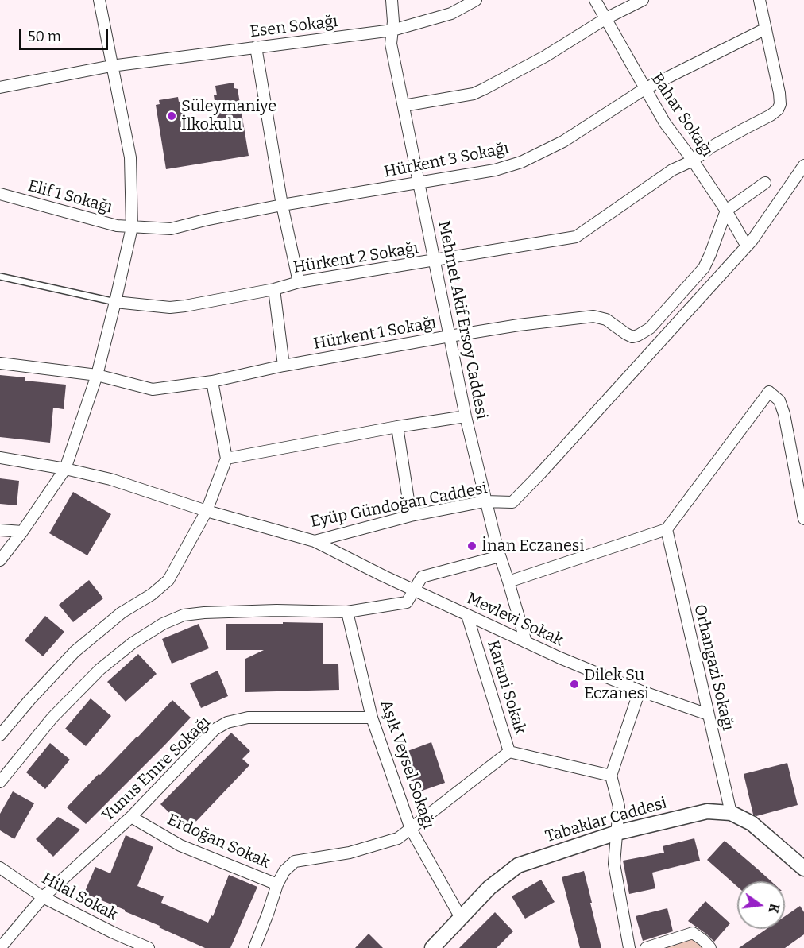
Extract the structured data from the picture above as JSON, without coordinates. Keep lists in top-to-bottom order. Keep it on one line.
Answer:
{"streets":{"street":["Esen Sokağı","Bahar Sokağı","Hürkent 3 Sokağı","Elif 1 Sokağı","Hürkent 2 Sokağı","Mehmet Akif Ersoy Caddesi","Hürkent 1 Sokağı","Eyüp Gündoğan Caddesi","Mevlevi Sokak","Orhangazi Sokağı","Karani Sokak","Aşık Veysel Sokağı","Yunus Emre Sokağı","Tabaklar Caddesi","Erdoğan Sokak","Hilal Sokak"]},"crossings":[["Esen Sokağı","Mehmet Akif Ersoy Caddesi"],["Bahar Sokağı","Hürkent 3 Sokağı"],["Bahar Sokağı","Hürkent 2 Sokağı"],["Bahar Sokağı","Hürkent 1 Sokağı"],["Bahar Sokağı","Eyüp Gündoğan Caddesi"],["Hürkent 3 Sokağı","Elif 1 Sokağı"],["Hürkent 3 Sokağı","Mehmet Akif Ersoy Caddesi"],["Hürkent 2 Sokağı","Mehmet Akif Ersoy Caddesi"],["Mehmet Akif Ersoy Caddesi","Hürkent 1 Sokağı"],["Mehmet Akif Ersoy Caddesi","Eyüp Gündoğan Caddesi"],["Mehmet Akif Ersoy Caddesi","Mevlevi Sokak"],["Eyüp Gündoğan Caddesi","Mevlevi Sokak"],["Mevlevi Sokak","Orhangazi Sokağı"],["Mevlevi Sokak","Karani Sokak"],["Orhangazi Sokağı","Tabaklar Caddesi"],["Karani Sokak","Erdoğan Sokak"],["Aşık Veysel Sokağı","Yunus Emre Sokağı"],["Aşık Veysel Sokağı","Tabaklar Caddesi"],["Aşık Veysel Sokağı","Erdoğan Sokak"],["Yunus Emre Sokağı","Erdoğan Sokak"],["Yunus Emre Sokağı","Hilal Sokak"]],"places":["Süleymaniye İlkokulu","İnan Eczanesi","Dilek Su Eczanesi"],"scale_bar":"50 m","north":"right"}
